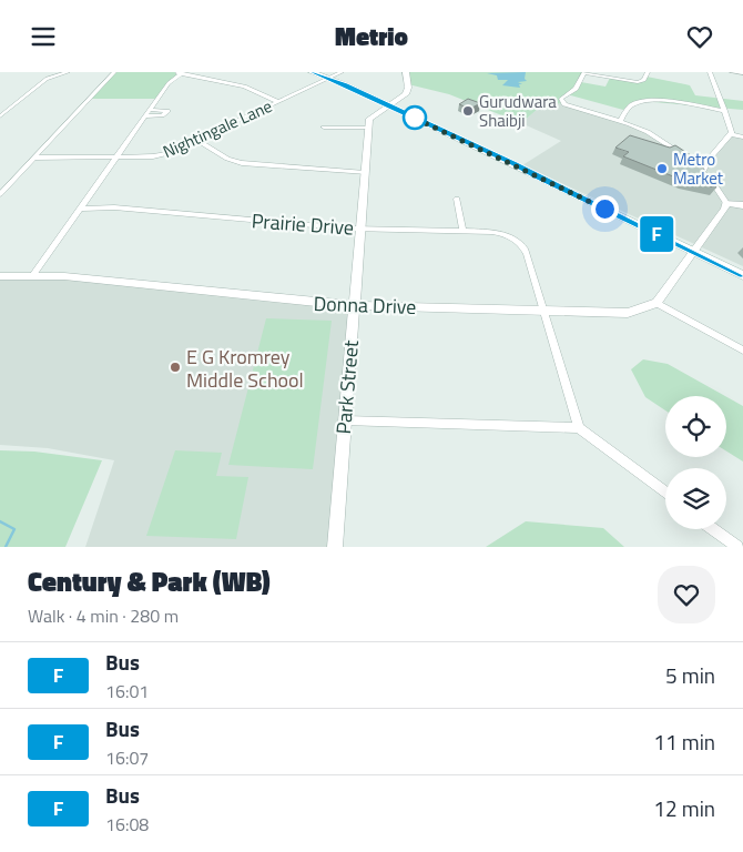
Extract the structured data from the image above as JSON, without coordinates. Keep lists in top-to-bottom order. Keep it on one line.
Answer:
{"streets":{"street":["Nightingale Lane","Prairie Drive","Donna Drive","Park Street"]},"crossings":[["Prairie Drive","Donna Drive"],["Prairie Drive","Park Street"],["Donna Drive","Park Street"]],"places":["Gurudwara Shaibji","Metro Market","E G Kromrey Middle School"],"lines":["bus line F"],"page":{"header":"Metrio","on_map":"F","heading":["Century & Park (WB)","Walk · 4 min · 280 m"],"list":[{"mark":"F","name":"Bus","note":"16:01","value":"5 min"},{"mark":"F","name":"Bus","note":"16:07","value":"11 min"},{"mark":"F","name":"Bus","note":"16:08","value":"12 min"}]}}
